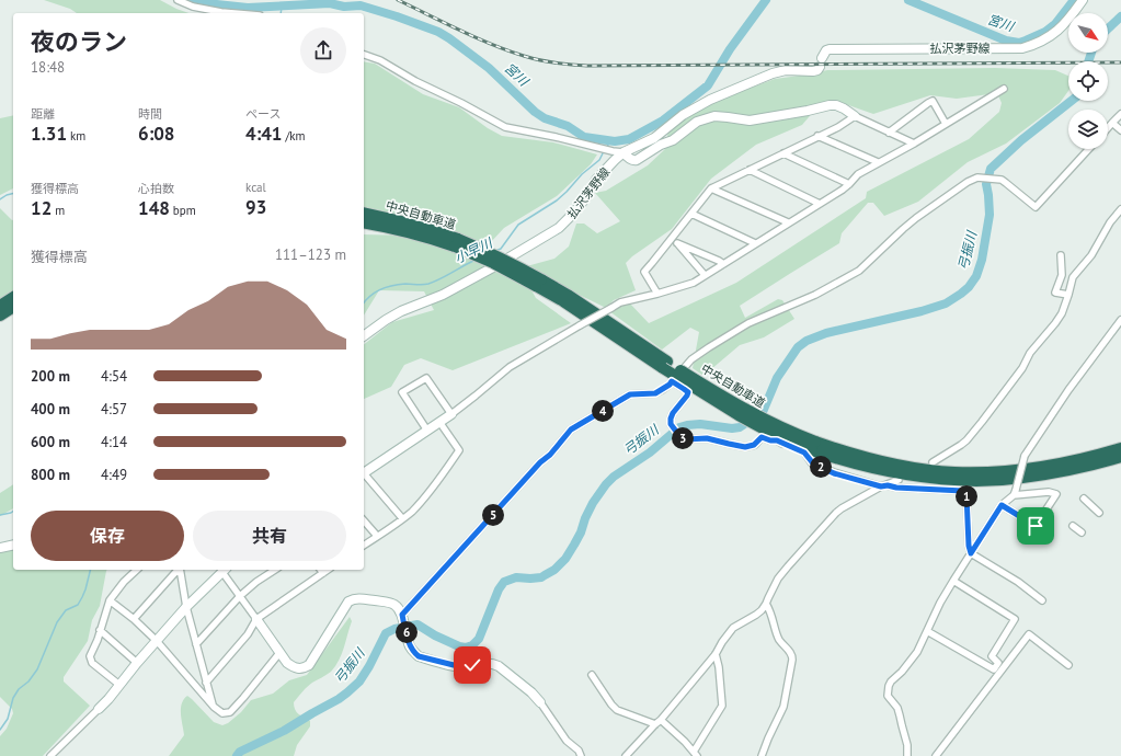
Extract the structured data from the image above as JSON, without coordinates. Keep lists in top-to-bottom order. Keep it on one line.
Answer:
{"streets":{"highway":["中央自動車道"],"street":["払沢茅野線"]},"water":["宮川","小早川","弓振川"],"north":"bottom right","page":{"heading":["夜のラン","18:48"],"stats":[["距離","1.31 km"],["時間","6:08"],["ペース","4:41 /km"],["獲得標高","12 m"],["心拍数","148 bpm"],["kcal","93"]],"chart":["獲得標高","111–123 m"],"list":[{"name":"200 m","note":"4:54"},{"name":"400 m","note":"4:57"},{"name":"600 m","note":"4:14"},{"name":"800 m","note":"4:49"}],"pins":["4","3","2","1","5","6"],"buttons":["保存","共有"]}}
